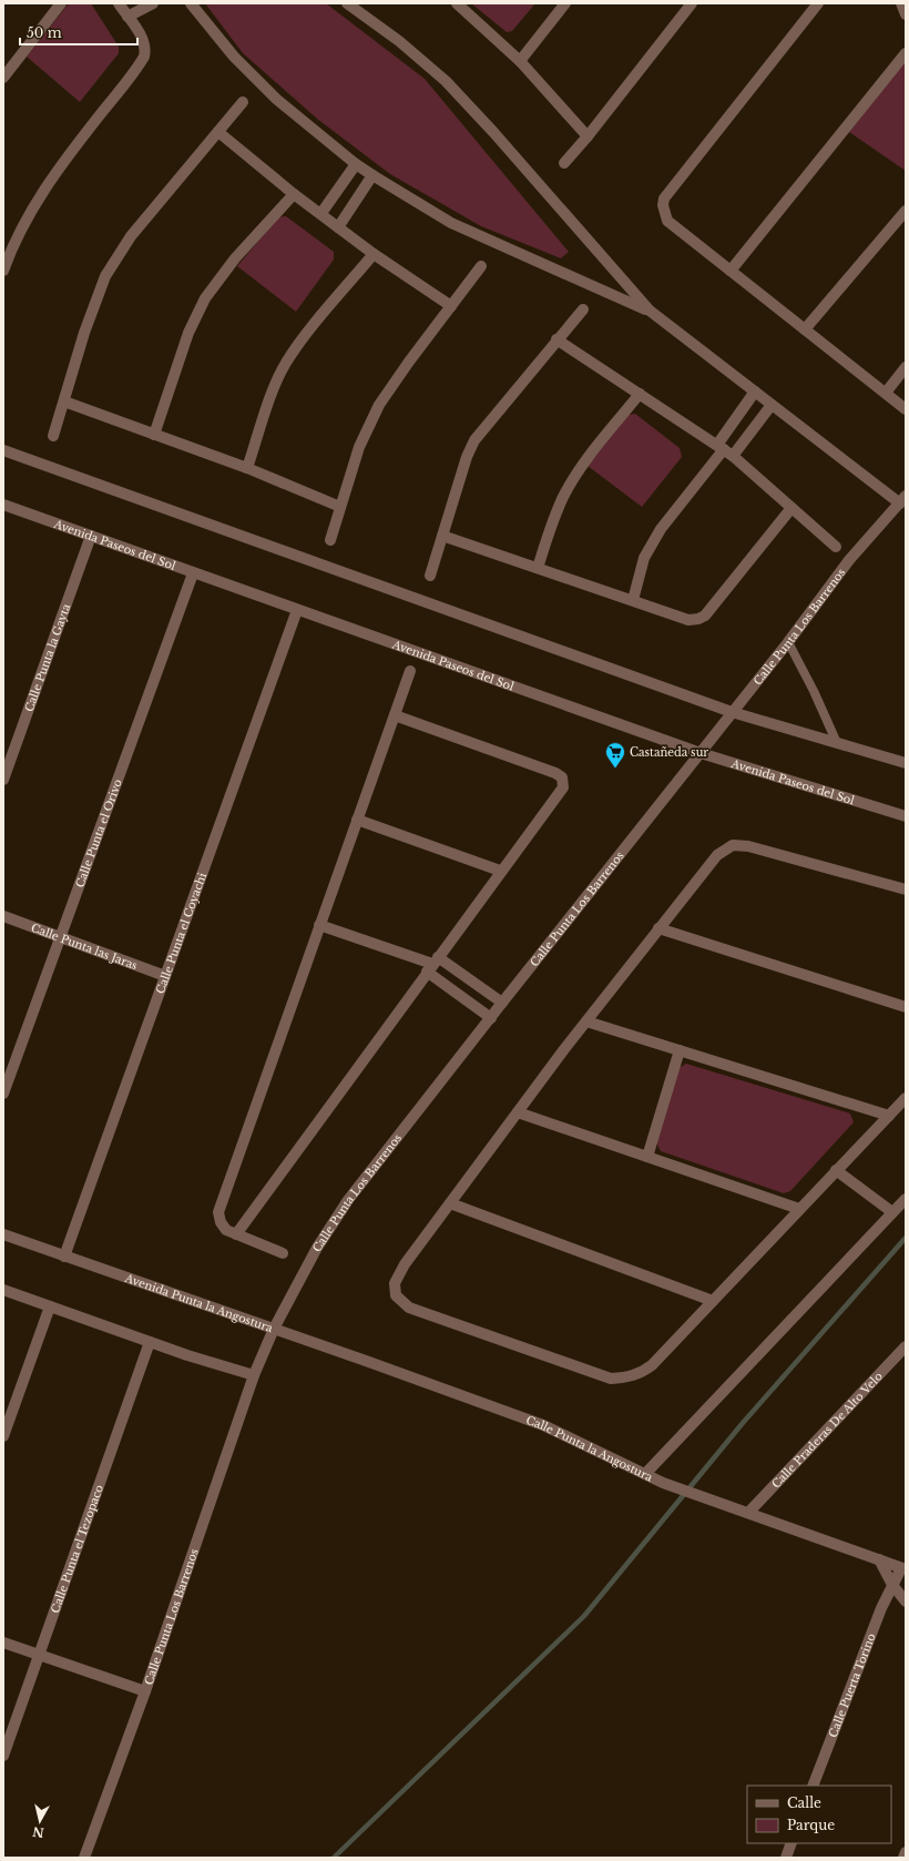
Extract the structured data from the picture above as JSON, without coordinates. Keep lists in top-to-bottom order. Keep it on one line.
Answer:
{"streets":{"street":["Avenida Paseos del Sol","Calle Punta Los Barrenos","Calle Punta la Gayta","Calle Punta el Orivo","Calle Punta el Coyachi","Calle Punta las Jaras","Avenida Punta la Angostura","Calle Praderas De Alto Velo","Calle Punta la Angostura","Calle Punta el Tezopaco","Calle Puerta Torino"]},"crossings":[["Avenida Paseos del Sol","Calle Punta Los Barrenos"],["Avenida Paseos del Sol","Calle Punta la Gayta"],["Avenida Paseos del Sol","Calle Punta el Orivo"],["Avenida Paseos del Sol","Calle Punta el Coyachi"],["Calle Punta Los Barrenos","Avenida Punta la Angostura"],["Calle Punta Los Barrenos","Calle Punta la Angostura"],["Calle Punta el Orivo","Calle Punta las Jaras"],["Calle Punta el Coyachi","Calle Punta las Jaras"],["Calle Punta el Coyachi","Avenida Punta la Angostura"],["Avenida Punta la Angostura","Calle Punta la Angostura"],["Calle Praderas De Alto Velo","Calle Punta la Angostura"],["Calle Punta la Angostura","Calle Puerta Torino"]],"places":{"supermarket":["Castañeda sur"]},"legend":["Calle","Parque"],"scale_bar":"50 m","north":"bottom"}
